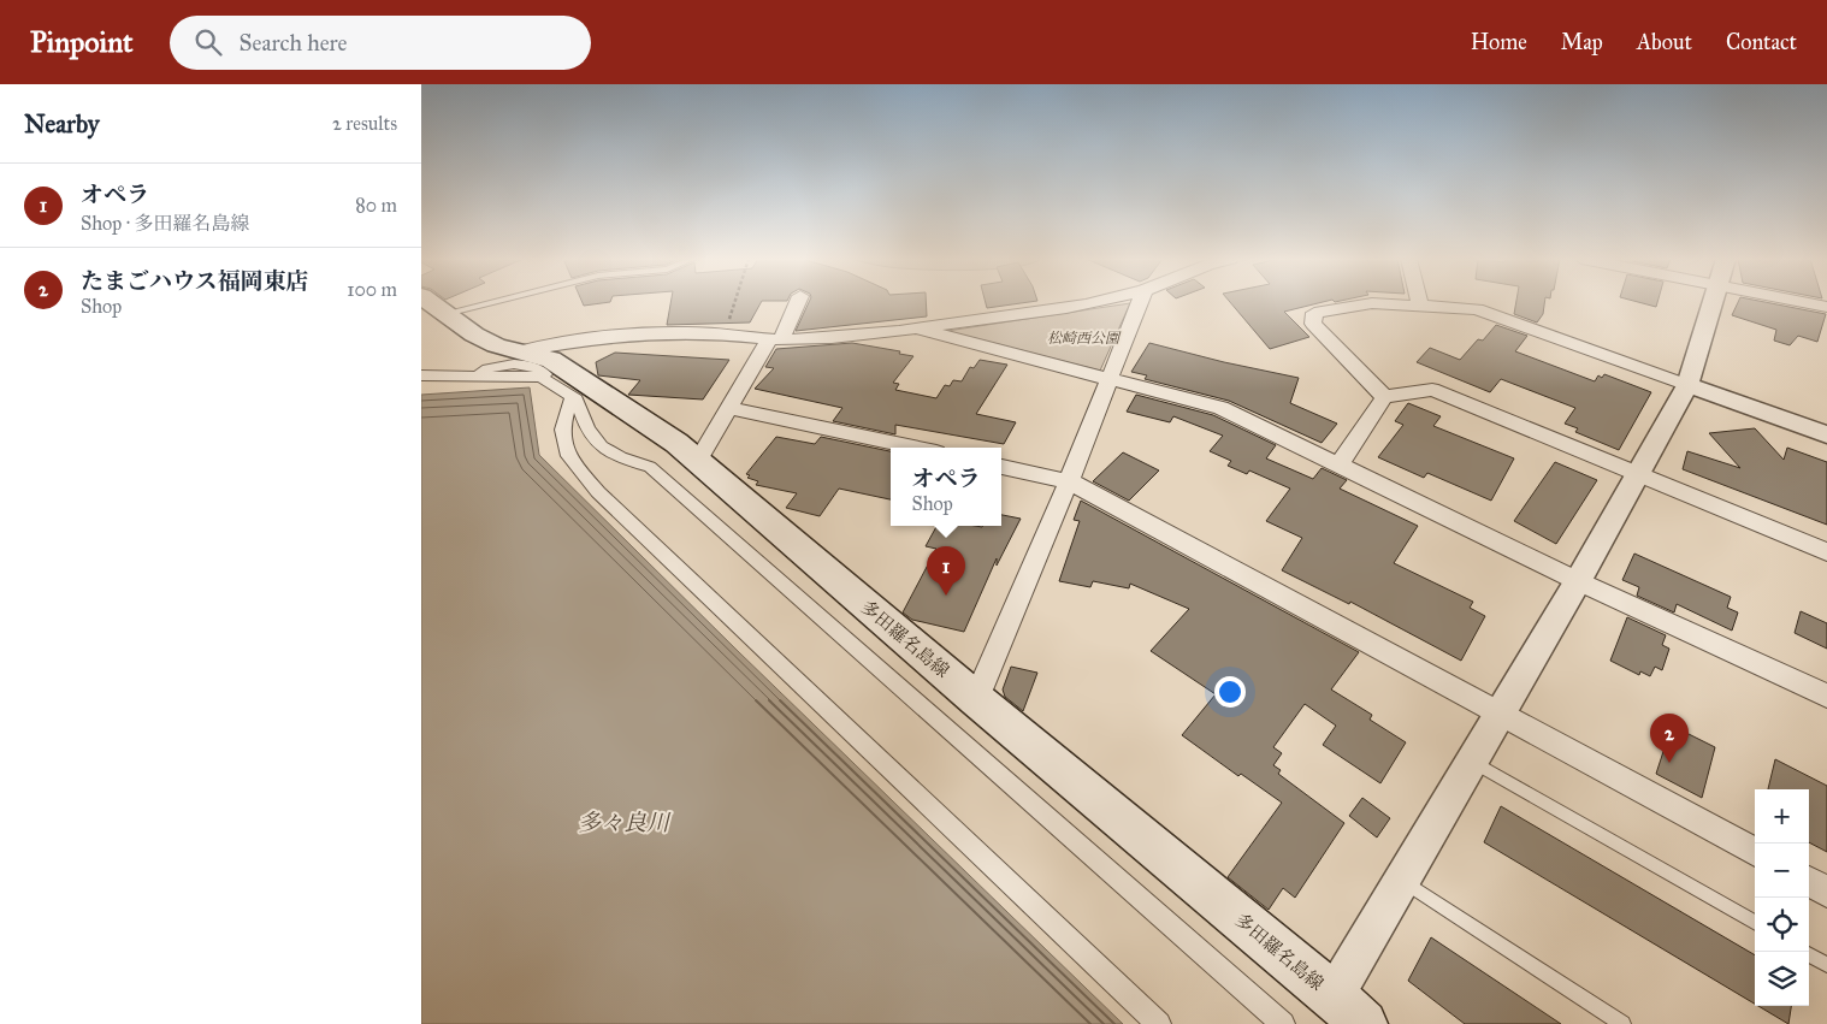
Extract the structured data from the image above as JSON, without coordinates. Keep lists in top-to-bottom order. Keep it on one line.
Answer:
{"streets":{"main road":["多田羅名島線"]},"water":["多々良川"],"parks":["松崎西公園"],"page":{"header":"Pinpoint","search":"Search here","nav":["Home","Map","About","Contact"],"heading":["Nearby","2 results"],"list":[{"mark":"1","name":"オペラ","note":"Shop · 多田羅名島線","value":"80 m"},{"mark":"2","name":"たまごハウス福岡東店","note":"Shop","value":"100 m"}],"popup":["オペラ","Shop"],"pins":["1","2"],"map_buttons":["+","−"]}}
